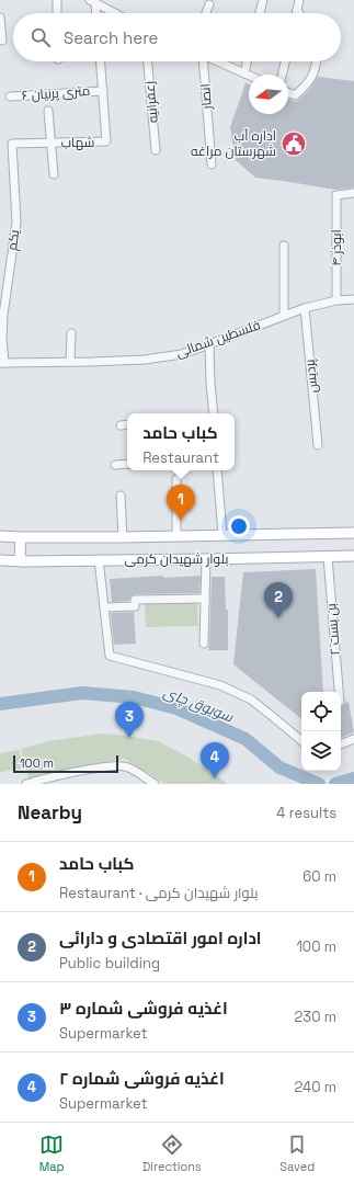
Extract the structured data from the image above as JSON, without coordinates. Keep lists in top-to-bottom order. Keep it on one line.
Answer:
{"streets":{"main road":["بلوار شهیدان کرمی"],"street":["۶ متری پرنیان","انصار","زعفرانیه","شهاب","یکم","ابوذر ۴","فلسطین شمالی","پردیس","بن بست ۲"]},"crossings":[["۶ متری پرنیان","شهاب"],["شهاب","یکم"],["یکم","فلسطین شمالی"],["ابوذر ۴","فلسطین شمالی"],["فلسطین شمالی","پردیس"],["بلوار شهیدان کرمی","بن بست ۲"]],"water":["سویوق چای"],"places":{"public building":["اداره آب شهرستان مراغه"]},"scale_bar":"100 m","north":"left","page":{"search":"Search here","popup":["کباب حامد","Restaurant"],"pins":["1","2","3","4"],"scale":"100 m","heading":["Nearby","4 results"],"list":[{"mark":"1","name":"کباب حامد","note":"Restaurant · بلوار شهیدان کرمی","value":"60 m"},{"mark":"2","name":"اداره امور اقتصادی و دارائی","note":"Public building","value":"100 m"},{"mark":"3","name":"اغذیه فروشی شماره ۳","note":"Supermarket","value":"230 m"},{"mark":"4","name":"اغذیه فروشی شماره ۲","note":"Supermarket","value":"240 m"}],"nav":["Map","Directions","Saved"]}}
